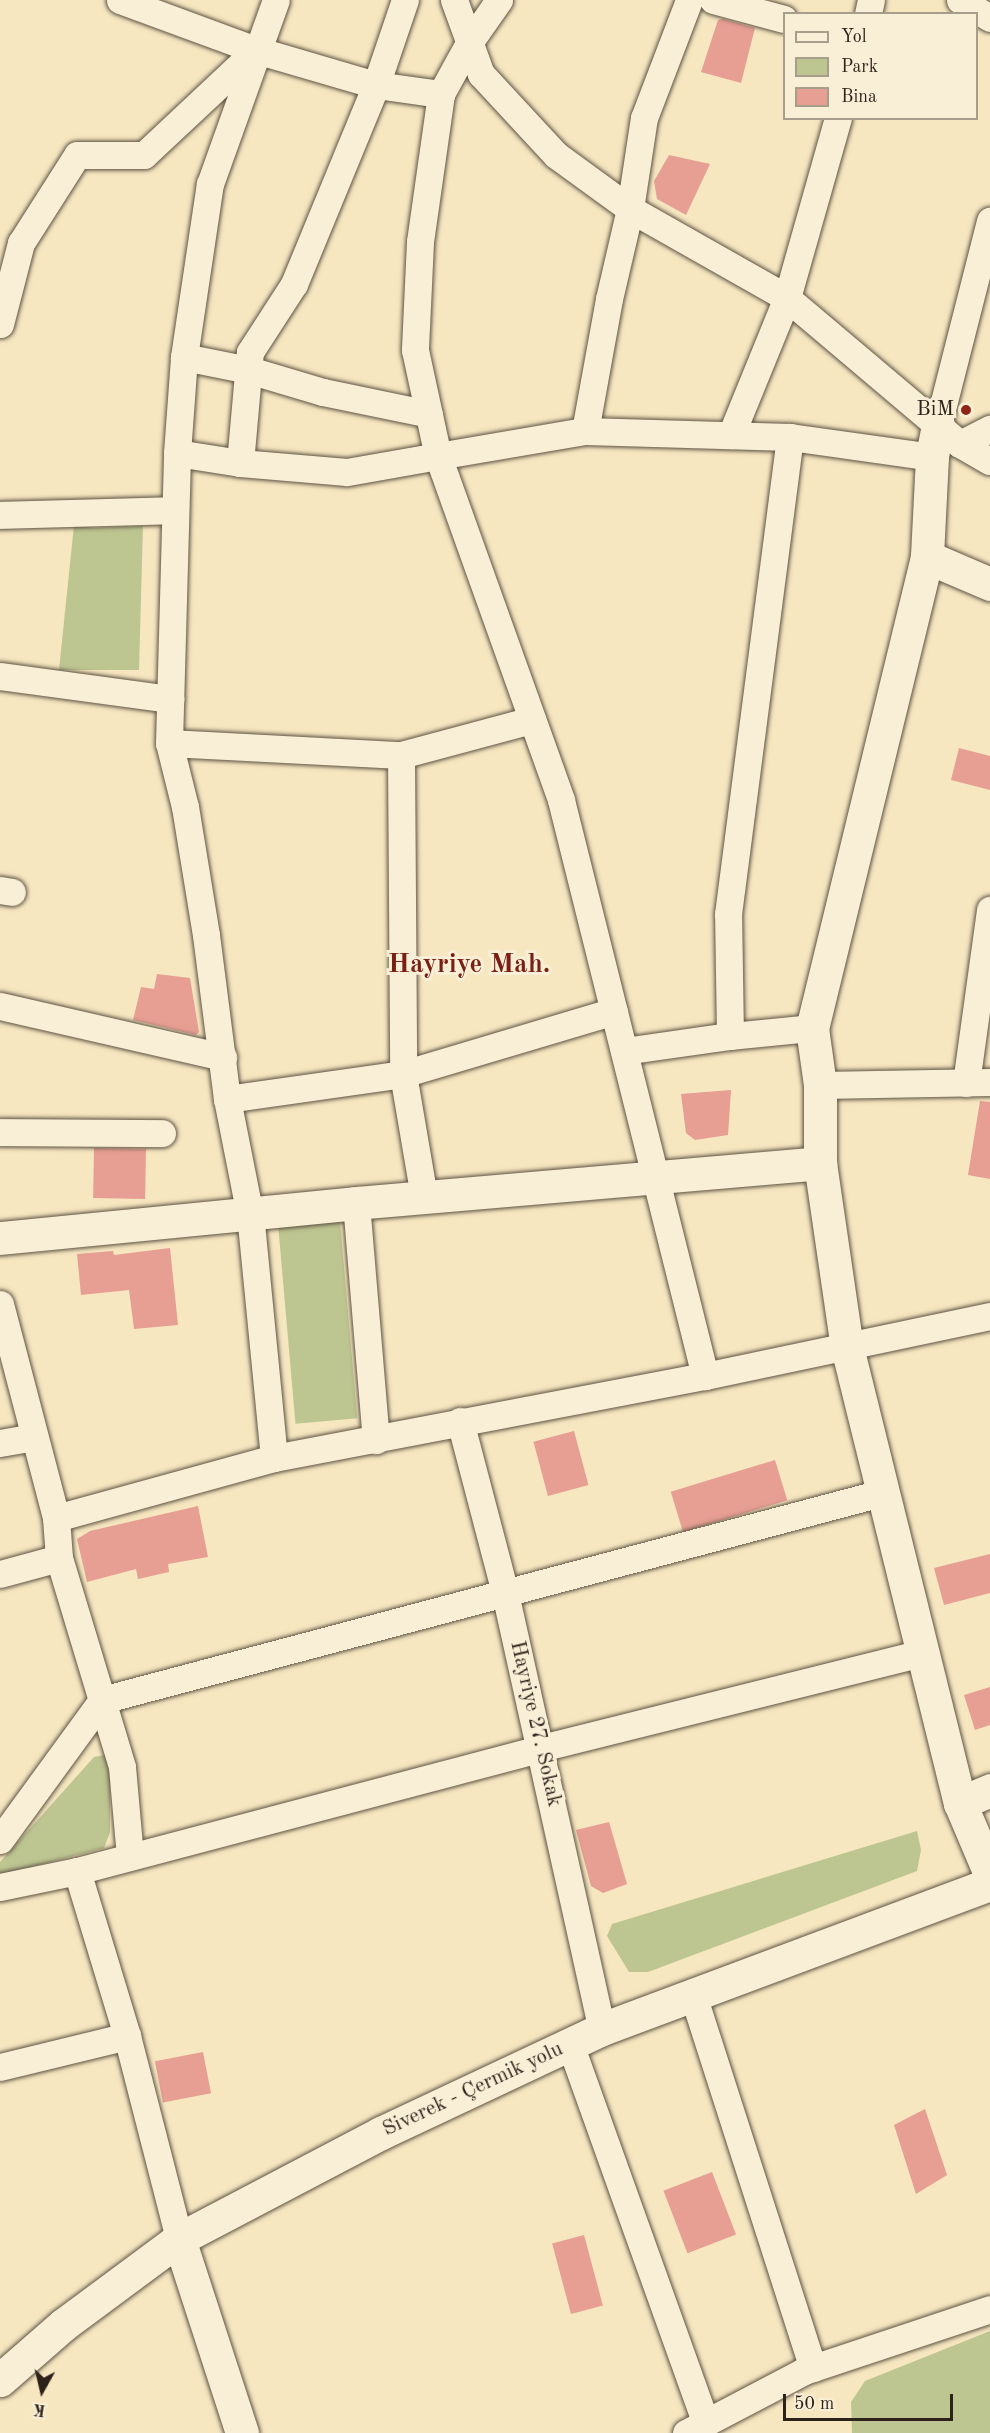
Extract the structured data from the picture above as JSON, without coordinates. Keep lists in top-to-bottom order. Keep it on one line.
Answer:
{"streets":{"street":["Hayriye 27. Sokak","Siverek - Çermik yolu"]},"crossings":[["Hayriye 27. Sokak","Siverek - Çermik yolu"]],"districts":["Hayriye Mah."],"places":["BiM"],"legend":["Yol","Park","Bina"],"scale_bar":"50 m","north":"bottom"}
